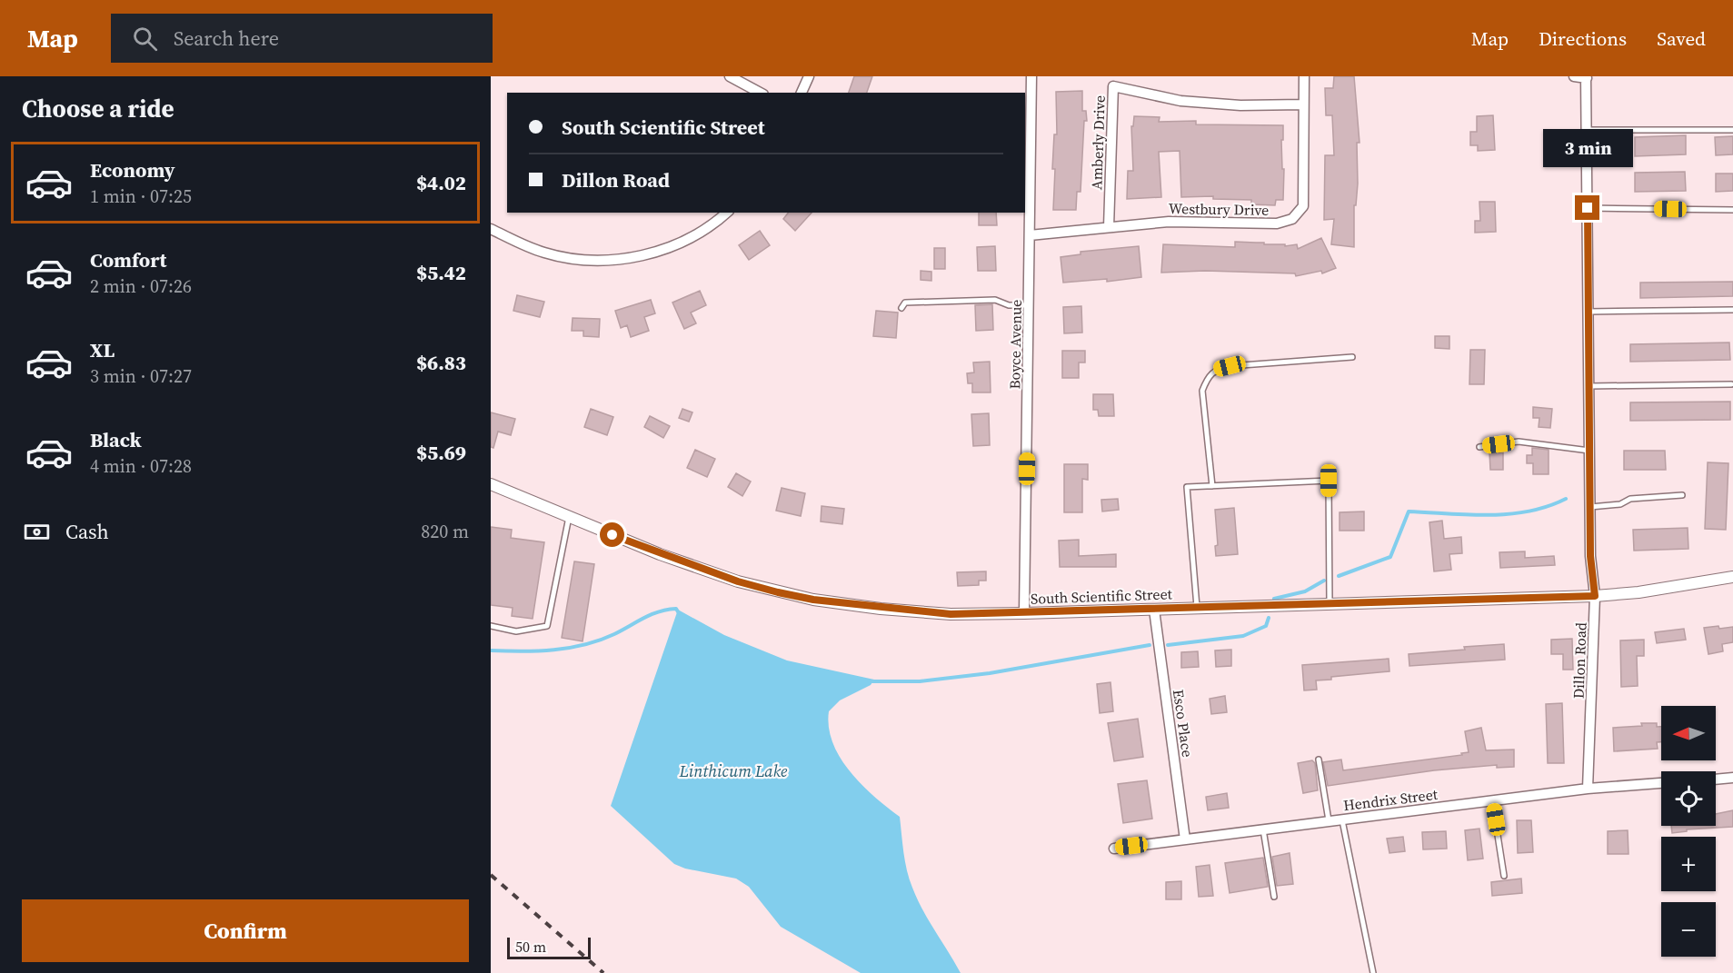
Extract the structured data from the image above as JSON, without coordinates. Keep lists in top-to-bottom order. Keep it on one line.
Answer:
{"streets":{"street":["Amberly Drive","Westbury Drive","Boyce Avenue","South Scientific Street","Dillon Road","Esco Place","Hendrix Street"]},"crossings":[["Amberly Drive","Westbury Drive"],["Westbury Drive","Boyce Avenue"],["Boyce Avenue","South Scientific Street"],["South Scientific Street","Dillon Road"],["South Scientific Street","Esco Place"],["Dillon Road","Hendrix Street"],["Esco Place","Hendrix Street"]],"water":["Linthicum Lake"],"scale_bar":"50 m","north":"left","page":{"header":"Map","search":"Search here","nav":["Map","Directions","Saved"],"heading":"Choose a ride","banner":["South Scientific Street","Dillon Road"],"bubble":"3 min","list":[{"name":"Economy","note":"1 min · 07:25","value":"$4.02"},{"name":"Comfort","note":"2 min · 07:26","value":"$5.42"},{"name":"XL","note":"3 min · 07:27","value":"$6.83"},{"name":"Black","note":"4 min · 07:28","value":"$5.69"}],"pay":["Cash","820 m"],"map_buttons":["+","−"],"buttons":"Confirm","scale":"50 m"}}
